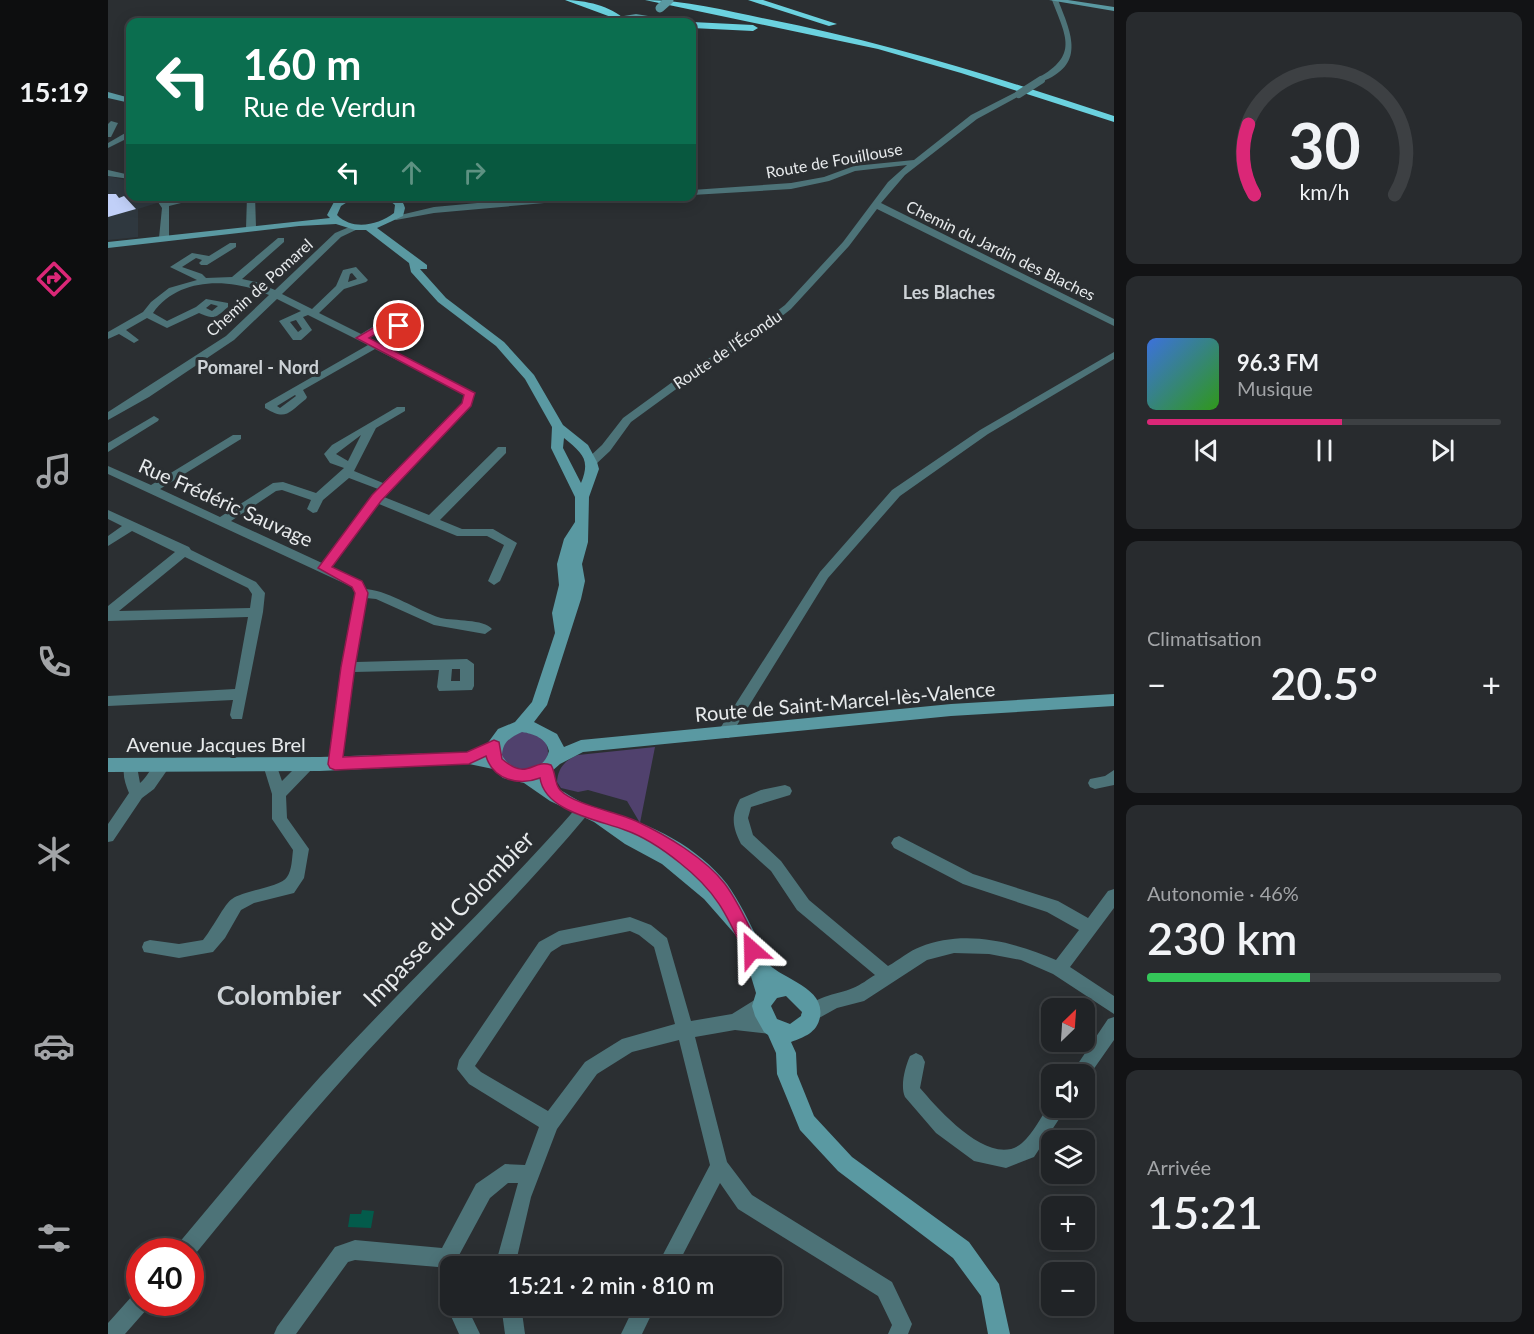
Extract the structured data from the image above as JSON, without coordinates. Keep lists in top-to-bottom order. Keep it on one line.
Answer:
{"streets":{"street":["Route de Fouillouse","Chemin du Jardin des Blaches","Chemin de Pomarel","Route de l'Écondu","Rue Frédéric Sauvage","Route de Saint-Marcel-lès-Valence","Avenue Jacques Brel","Impasse du Colombier"]},"crossings":[["Route de Fouillouse","Route de l'Écondu"],["Chemin du Jardin des Blaches","Route de l'Écondu"],["Route de Saint-Marcel-lès-Valence","Avenue Jacques Brel"]],"districts":["Les Blaches","Pomarel - Nord","Colombier"],"north":"top right","page":{"tabs":"15:19","turn":["160 m","Rue de Verdun"],"song":["96.3 FM","Musique"],"tile":["Climatisation",["Autonomie · 46%","230 km"],["Arrivée","15:21"]],"heat":["−","20.5°","+"],"map_buttons":["+","−"],"limit":"40","trip":"15:21 · 2 min · 810 m","gauge":["30","km/h"]}}
